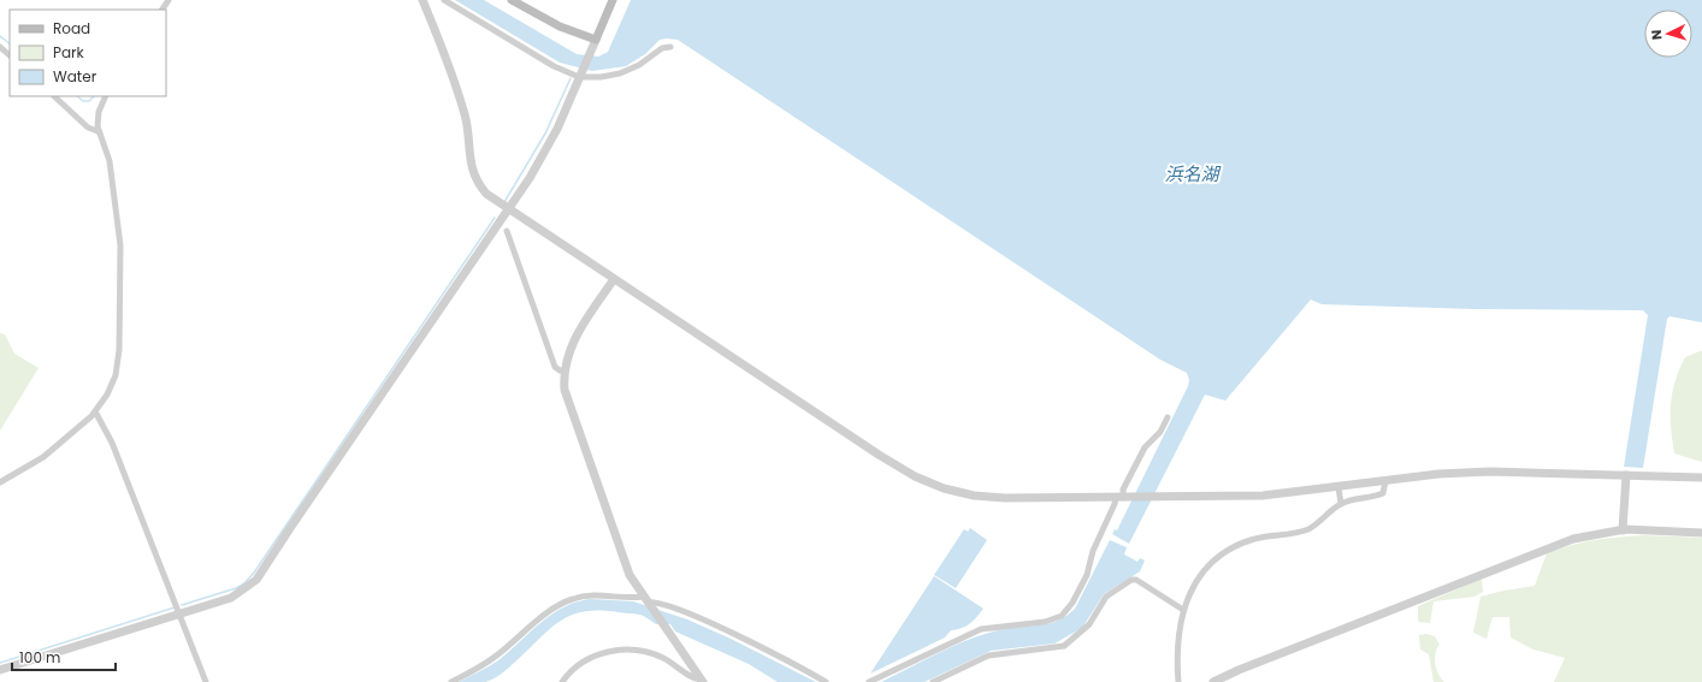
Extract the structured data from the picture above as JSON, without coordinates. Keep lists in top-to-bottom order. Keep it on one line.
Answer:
{"water":["浜名湖"],"legend":["Road","Park","Water"],"scale_bar":"100 m","north":"left"}
